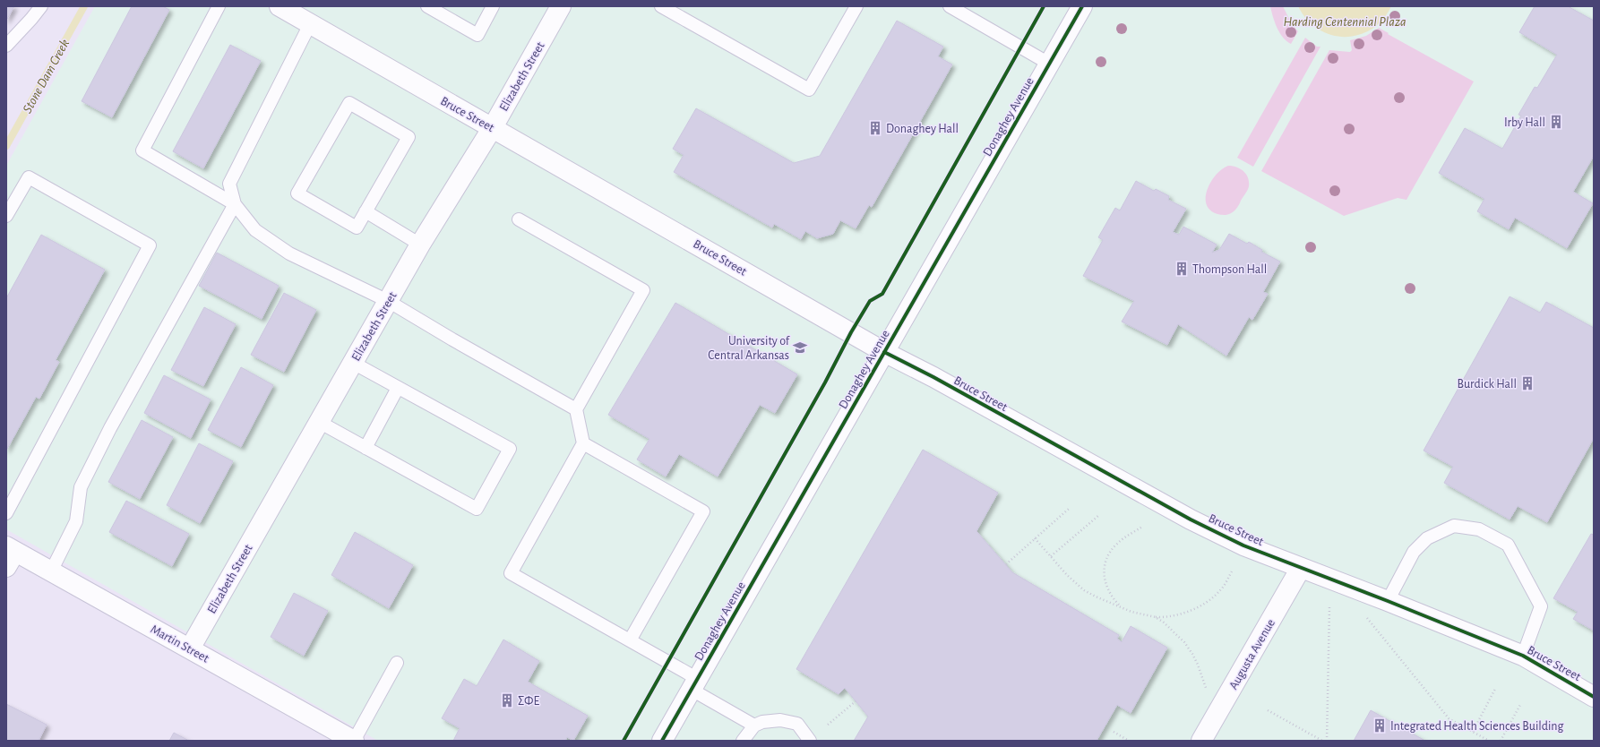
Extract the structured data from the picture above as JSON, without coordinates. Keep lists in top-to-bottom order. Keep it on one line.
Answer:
{"streets":{"street":["Elizabeth Street","Bruce Street","Donaghey Avenue","Martin Street","Augusta Avenue"]},"crossings":[["Elizabeth Street","Bruce Street"],["Elizabeth Street","Martin Street"],["Bruce Street","Donaghey Avenue"],["Bruce Street","Augusta Avenue"]],"water":["Harding Centennial Plaza","Stone Dam Creek"],"places":{"building":["Irby Hall","Donaghey Hall","Thompson Hall","Burdick Hall","ΣΦΕ","Integrated Health Sciences Building"],"school or university":["University of Central Arkansas"]}}
